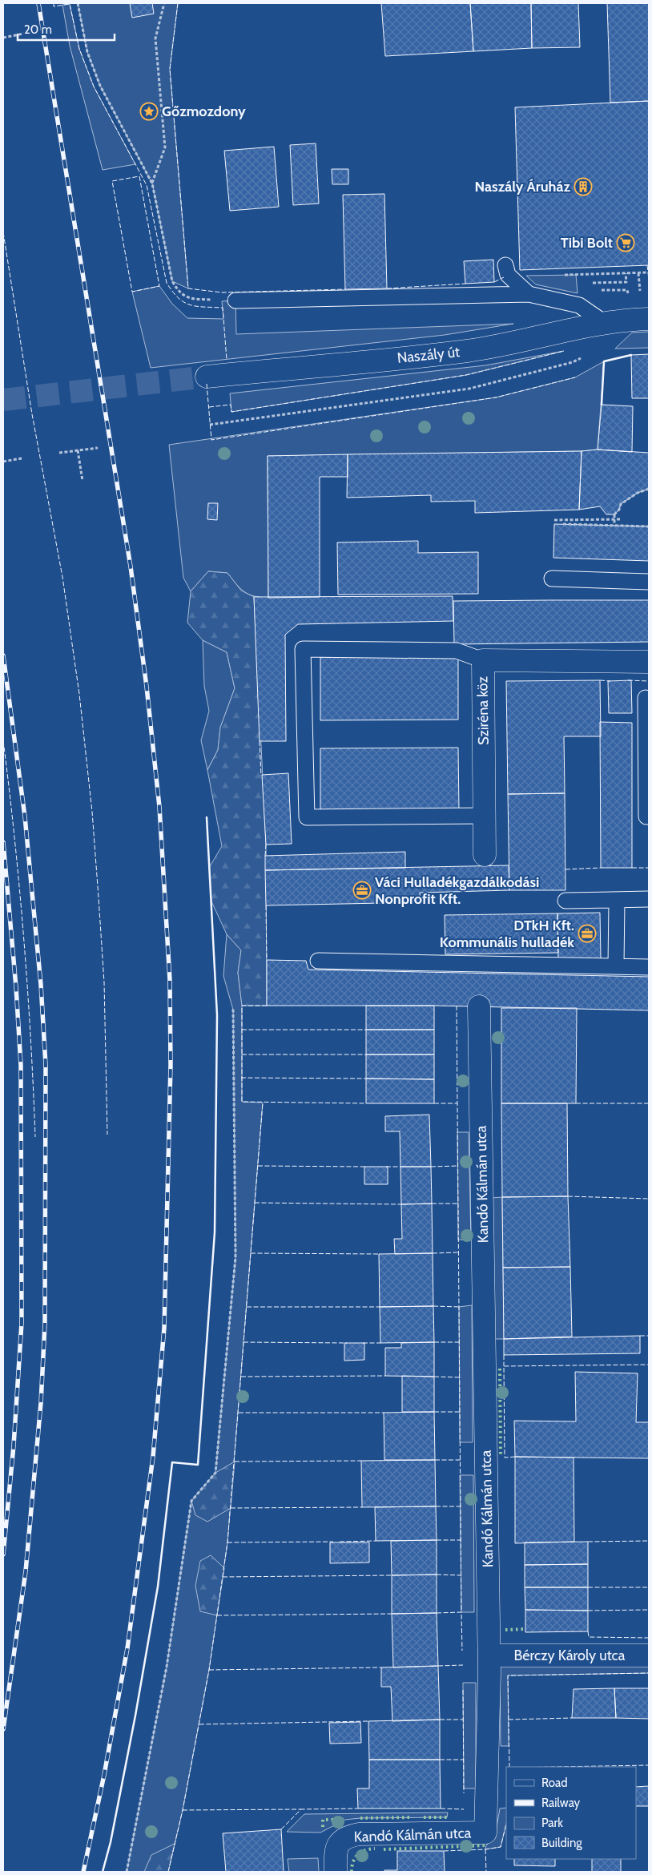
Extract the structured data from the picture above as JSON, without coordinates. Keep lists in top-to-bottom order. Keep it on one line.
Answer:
{"streets":{"street":["Naszály út","Sziréna köz","Kandó Kálmán utca","Bérczy Károly utca"]},"crossings":[["Kandó Kálmán utca","Bérczy Károly utca"]],"places":{"place":["Gőzmozdony"],"building":["Naszály Áruház"],"supermarket":["Tibi Bolt"],"office":["Váci Hulladékgazdálkodási Nonprofit Kft.","DTkH Kft. Kommunális hulladék"]},"legend":["Road","Railway","Park","Building"],"scale_bar":"20 m"}
